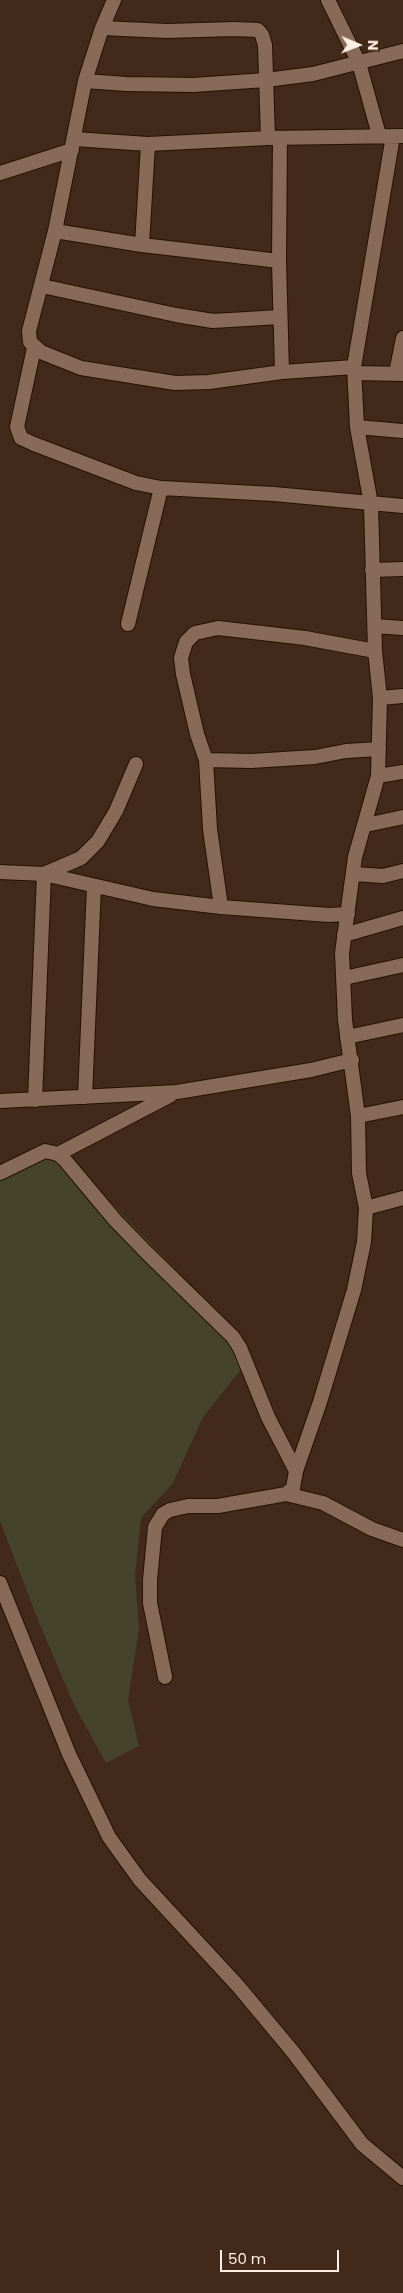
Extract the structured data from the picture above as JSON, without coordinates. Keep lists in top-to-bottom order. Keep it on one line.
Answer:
{"scale_bar":"50 m","north":"right"}
